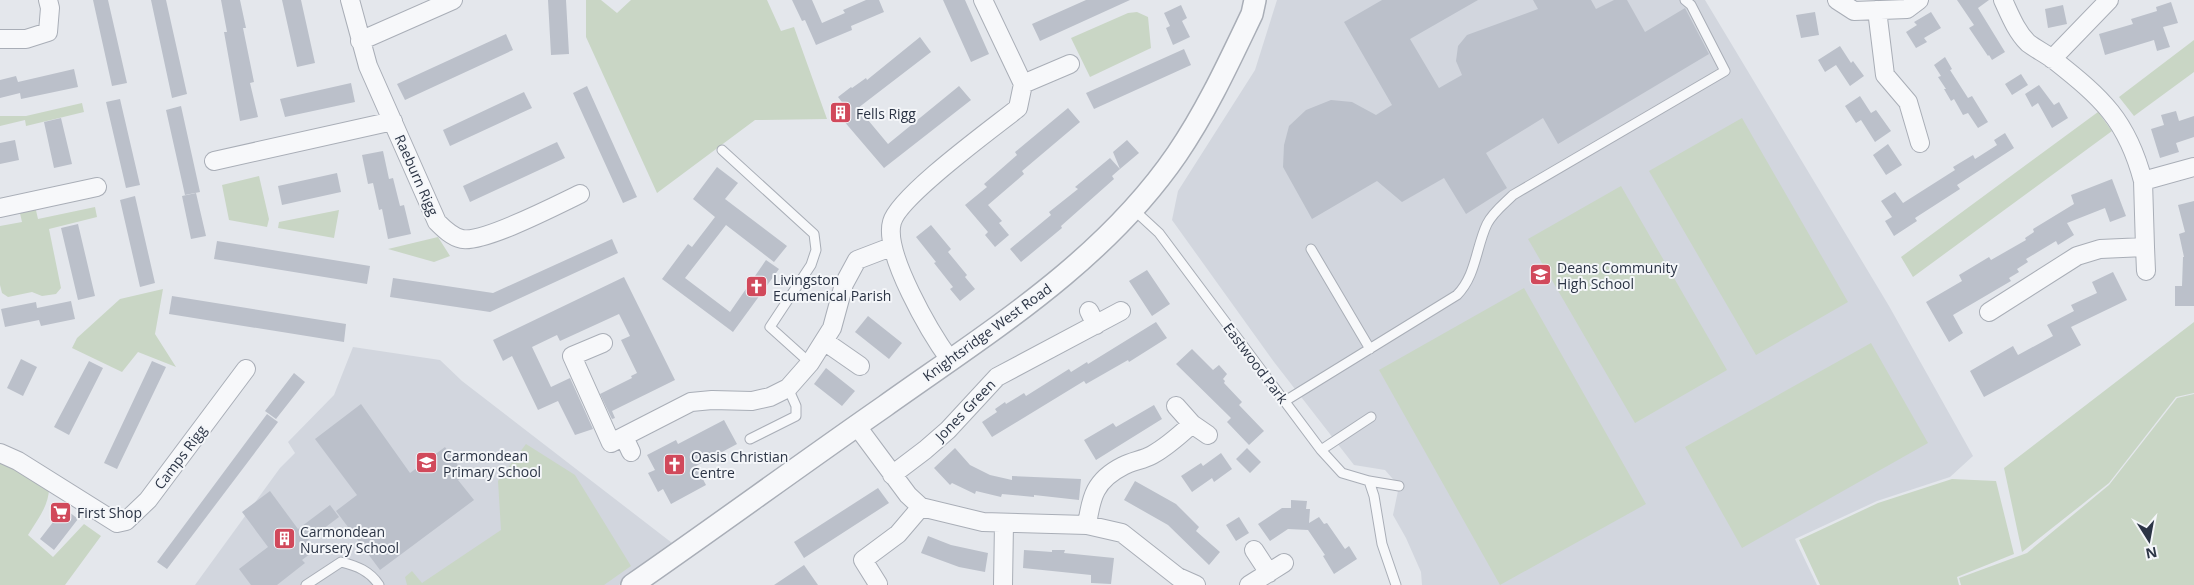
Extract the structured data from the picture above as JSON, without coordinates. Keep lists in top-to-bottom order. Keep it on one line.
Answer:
{"streets":{"street":["Raeburn Rigg","Knightsridge West Road","Jones Green","Camps Rigg"],"lane":["Eastwood Park"]},"crossings":[["Knightsridge West Road","Eastwood Park"]],"places":{"building":["Fells Rigg","Carmondean Nursery School"],"school or university":["Deans Community High School","Carmondean Primary School"],"church":["Livingston Ecumenical Parish","Oasis Christian Centre"],"supermarket":["First Shop"]},"north":"bottom"}
